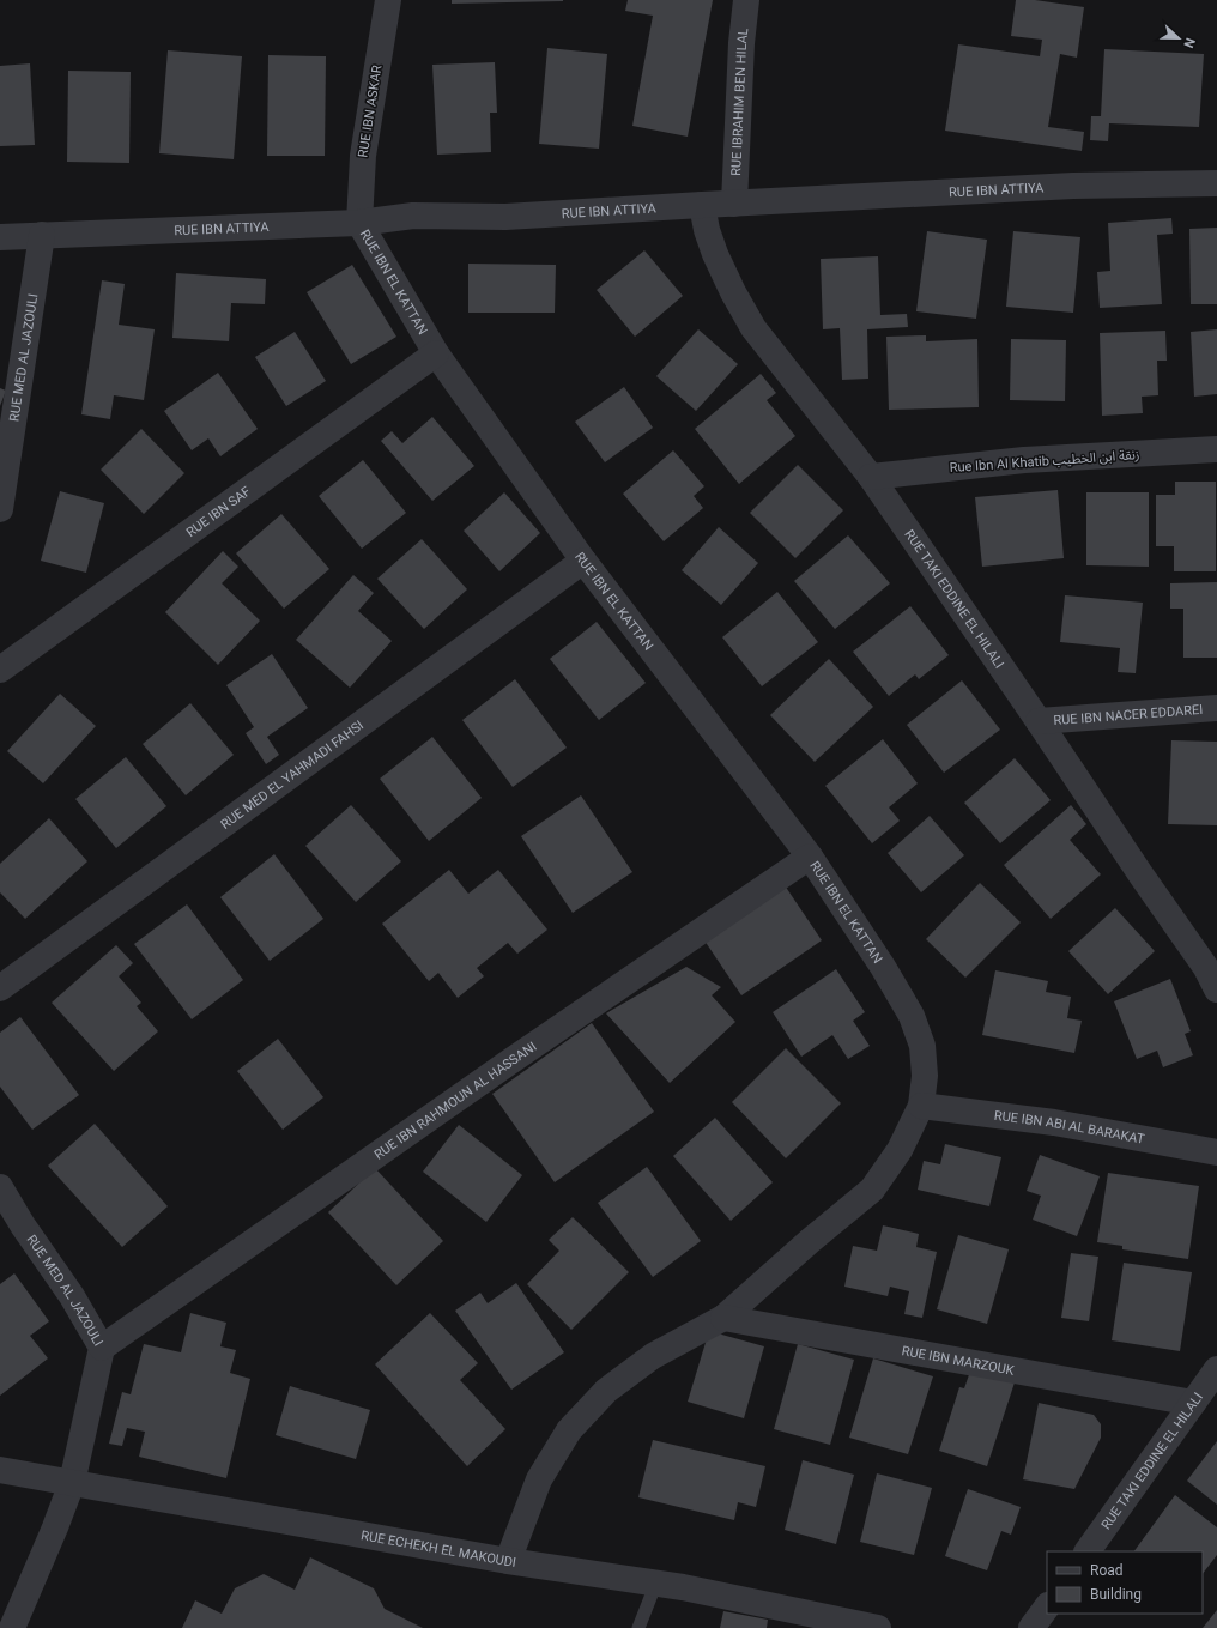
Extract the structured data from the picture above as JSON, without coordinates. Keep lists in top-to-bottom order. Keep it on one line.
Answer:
{"streets":{"street":["RUE IBRAHIM BEN HILAL","RUE IBN ASKAR","RUE IBN ATTIYA","RUE IBN EL KATTAN","RUE MED AL JAZOULI","Rue Ibn Al Khatib زنقة ابن الخطيب","RUE IBN SAF","RUE TAKI EDDINE EL HILALI","RUE IBN NACER EDDAREI","RUE MED EL YAHMADI FAHSI","RUE IBN RAHMOUN AL HASSANI","RUE IBN ABI AL BARAKAT","RUE IBN MARZOUK","RUE ECHEKH EL MAKOUDI"]},"crossings":[["RUE IBRAHIM BEN HILAL","RUE IBN ATTIYA"],["RUE IBN ASKAR","RUE IBN ATTIYA"],["RUE IBN ASKAR","RUE IBN EL KATTAN"],["RUE IBN ATTIYA","RUE IBN EL KATTAN"],["RUE IBN ATTIYA","RUE MED AL JAZOULI"],["RUE IBN ATTIYA","RUE TAKI EDDINE EL HILALI"],["RUE IBN EL KATTAN","RUE IBN SAF"],["RUE IBN EL KATTAN","RUE MED EL YAHMADI FAHSI"],["RUE IBN EL KATTAN","RUE IBN RAHMOUN AL HASSANI"],["RUE IBN EL KATTAN","RUE IBN ABI AL BARAKAT"],["RUE IBN EL KATTAN","RUE IBN MARZOUK"],["RUE IBN EL KATTAN","RUE ECHEKH EL MAKOUDI"],["RUE MED AL JAZOULI","RUE IBN RAHMOUN AL HASSANI"],["RUE MED AL JAZOULI","RUE ECHEKH EL MAKOUDI"],["Rue Ibn Al Khatib زنقة ابن الخطيب","RUE TAKI EDDINE EL HILALI"],["RUE TAKI EDDINE EL HILALI","RUE IBN NACER EDDAREI"],["RUE TAKI EDDINE EL HILALI","RUE IBN MARZOUK"]],"legend":["Road","Building"],"north":"right"}
